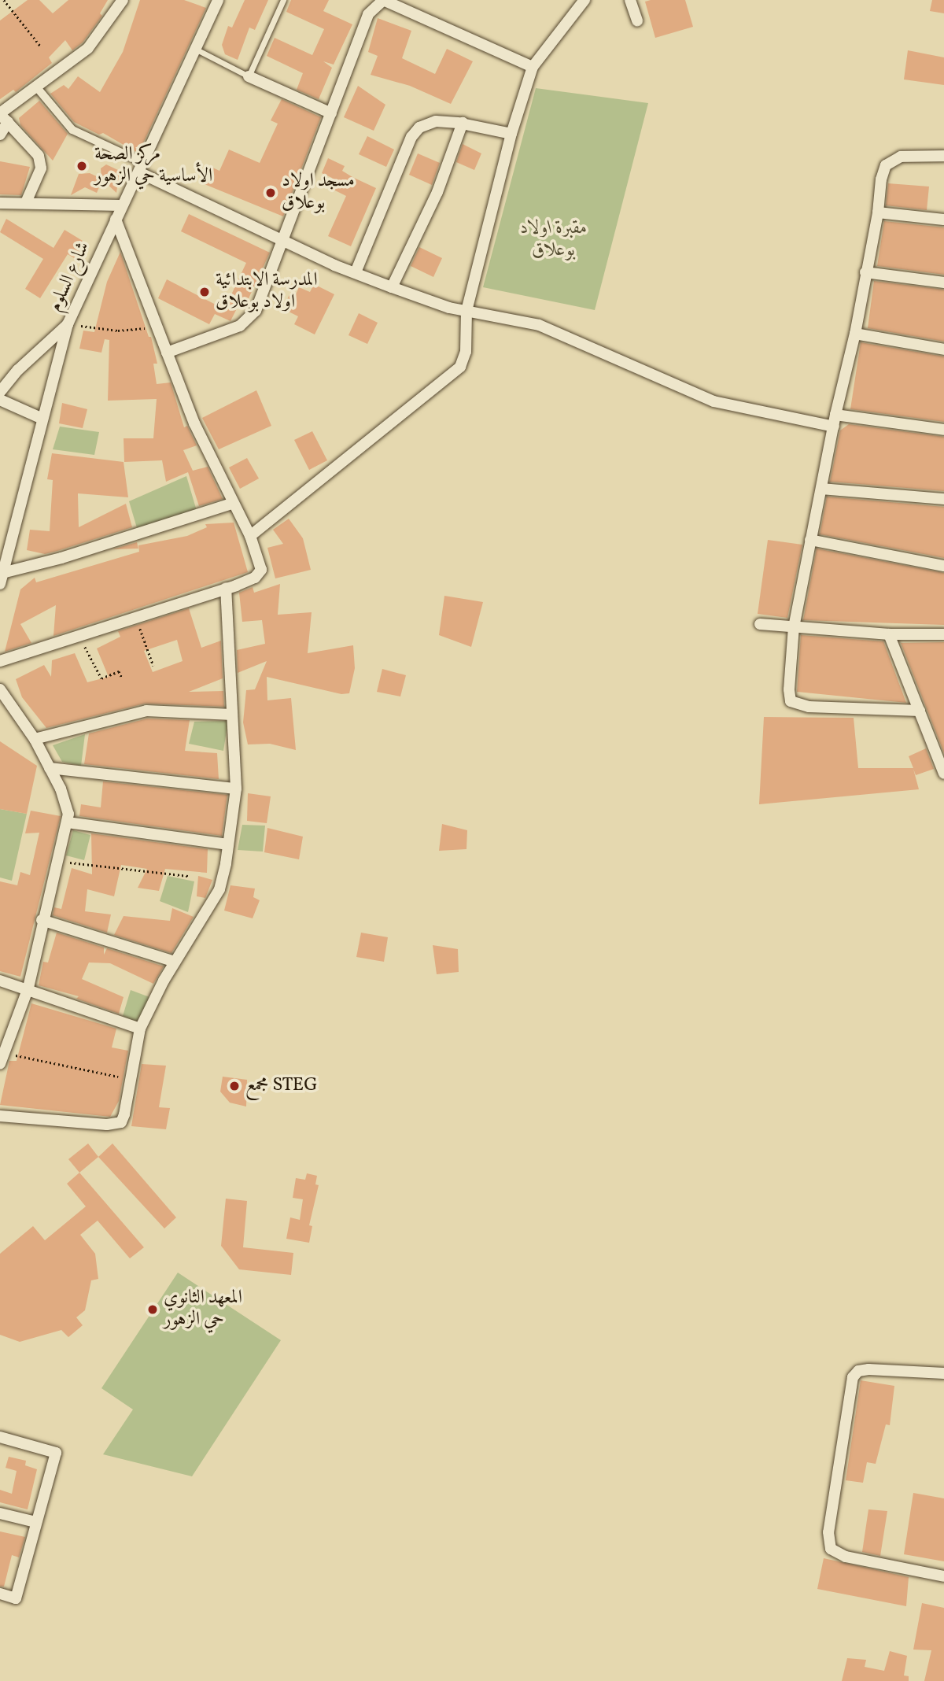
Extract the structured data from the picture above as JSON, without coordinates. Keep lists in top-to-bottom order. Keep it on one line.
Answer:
{"streets":{"street":["شارع السلوم"]},"parks":["مقبرة اولاد بوعلاق"],"places":["مركز الصحة الأساسية حي الزهور","مسجد اولاد بوعلاق","المدرسة الابتدائية اولاد بوعلاق","مجمع STEG","المعهد الثانوي حي الزهور"]}
